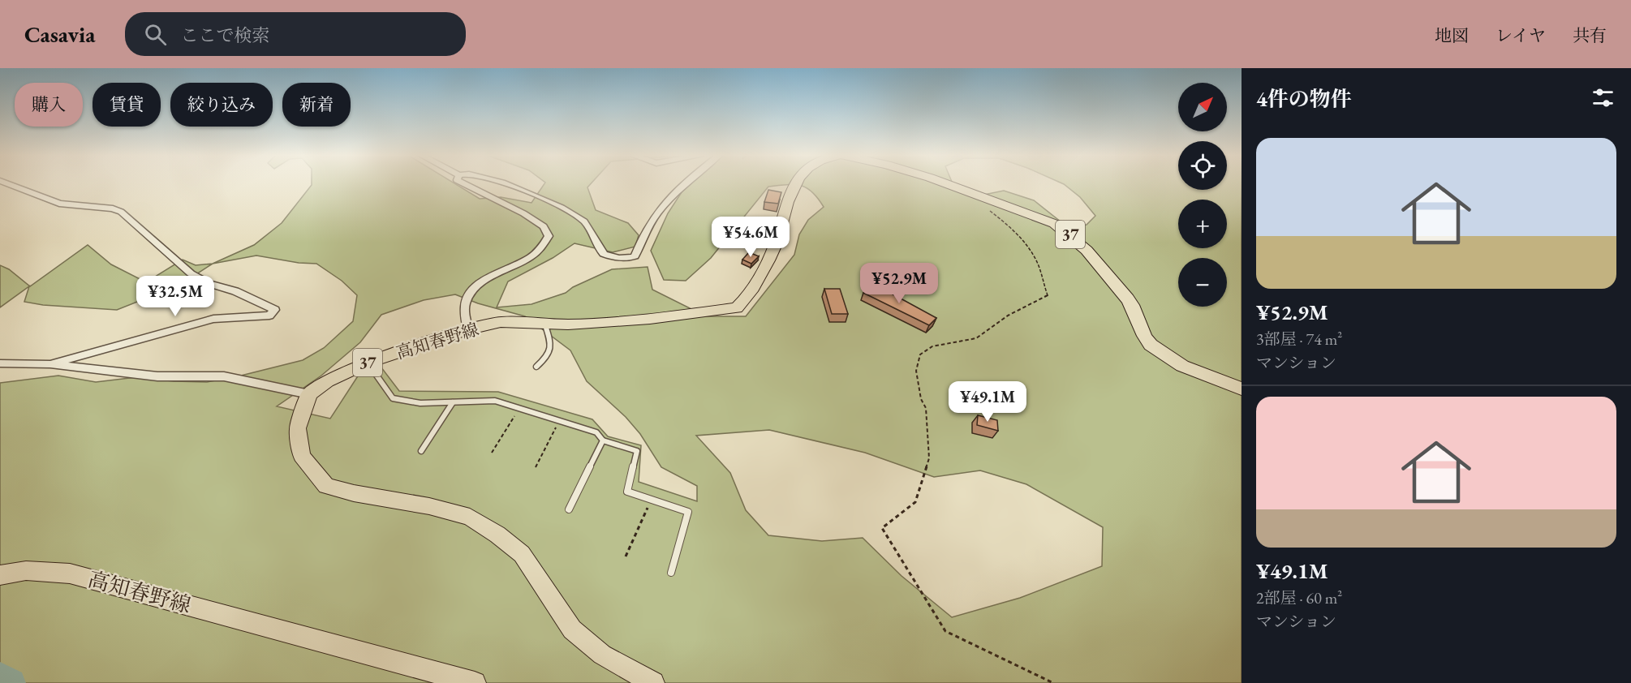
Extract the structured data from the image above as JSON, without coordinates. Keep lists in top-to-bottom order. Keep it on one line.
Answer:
{"streets":{"main road":["37","高知春野線"]},"north":"top right","page":{"header":"Casavia","search":"ここで検索","nav":["地図","レイヤ","共有"],"heading":"4件の物件","map_buttons":["+","−"],"chip":["購入","賃貸","絞り込み","新着"],"list":[{"name":"¥52.9M","note":"3部屋 · 74 m² · マンション"},{"name":"¥49.1M","note":"2部屋 · 60 m² · マンション"}],"price":["¥54.6M","¥52.9M","¥32.5M","¥49.1M"]}}
